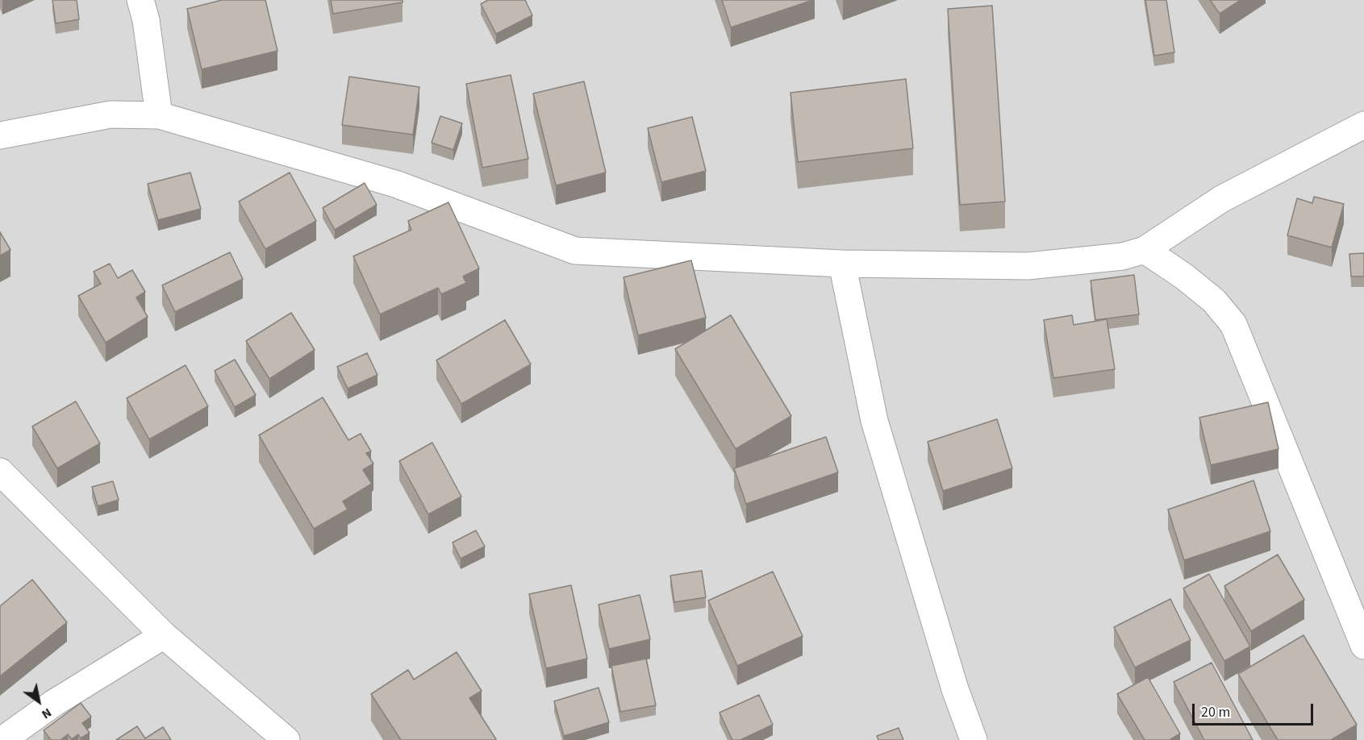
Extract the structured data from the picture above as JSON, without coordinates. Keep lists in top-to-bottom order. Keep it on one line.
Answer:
{"scale_bar":"20 m","north":"bottom right"}
